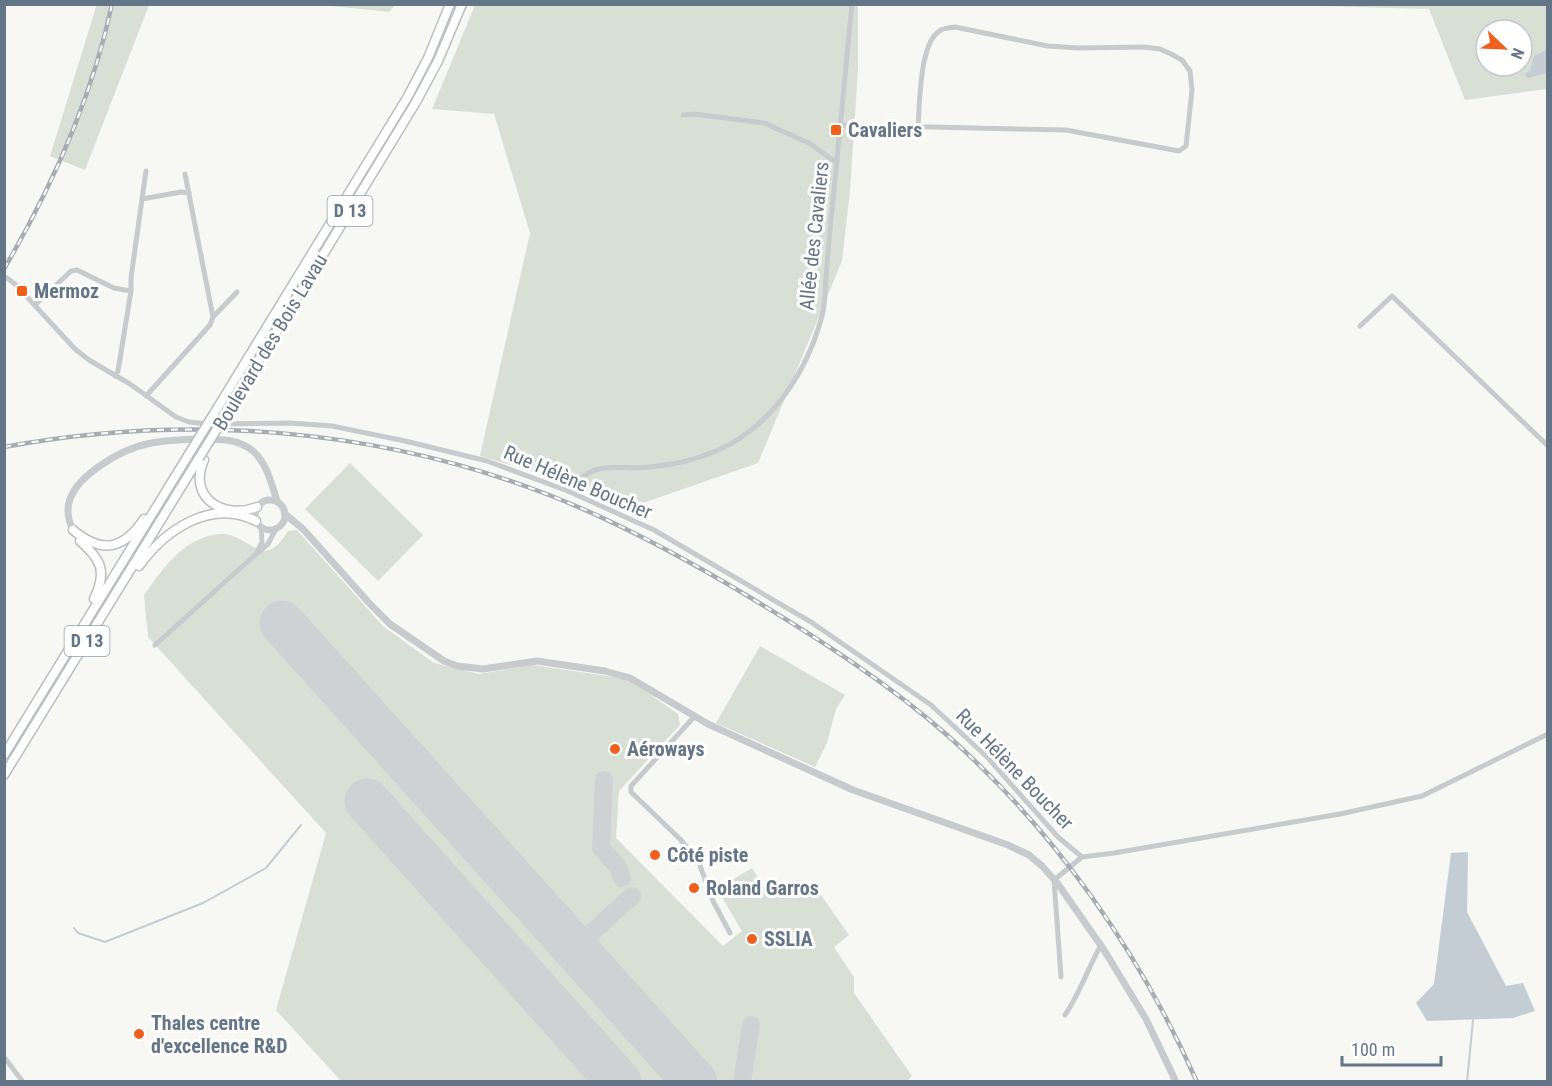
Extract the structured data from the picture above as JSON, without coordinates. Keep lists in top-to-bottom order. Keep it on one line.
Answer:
{"streets":{"main road":["D 13","Boulevard des Bois Lavau"],"street":["Allée des Cavaliers","Rue Hélène Boucher"]},"crossings":[["D 13","Boulevard des Bois Lavau"],["Allée des Cavaliers","Rue Hélène Boucher"]],"places":{"transit":["Cavaliers","Mermoz"],"other":["Aéroways","Côté piste","Roland Garros","SSLIA","Thales centre d'excellence R&D"]},"scale_bar":"100 m","north":"bottom right"}
